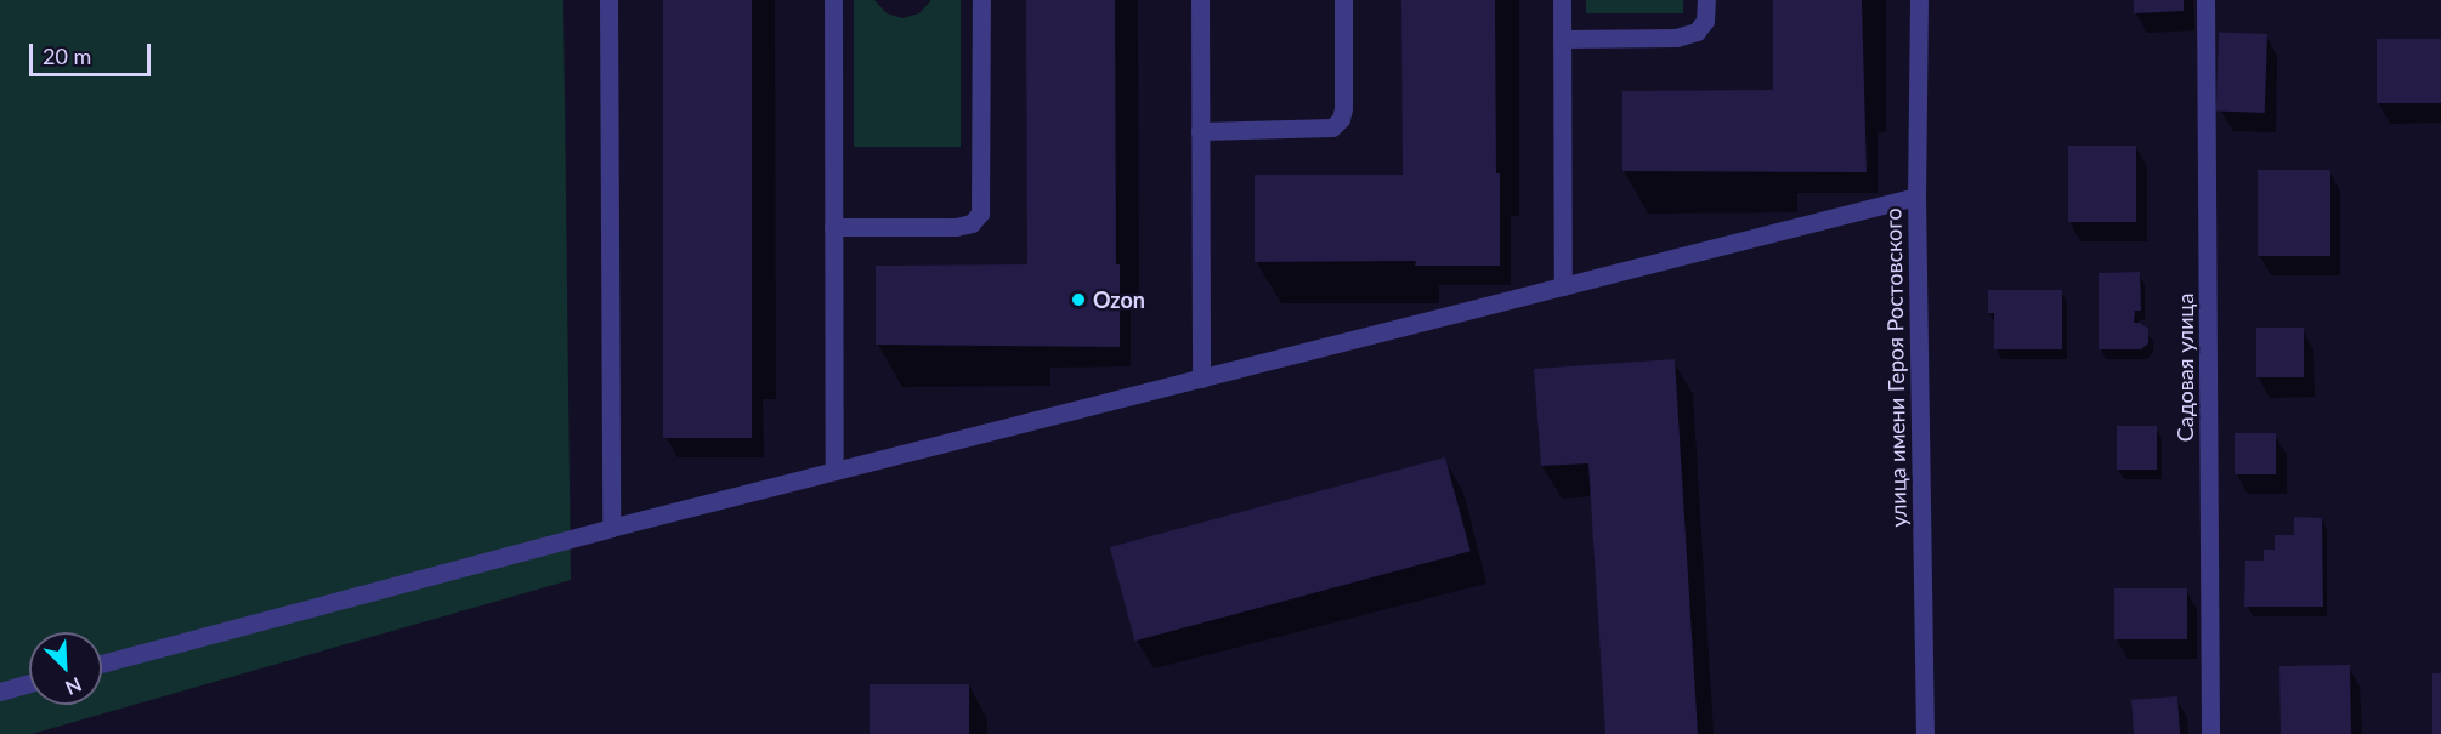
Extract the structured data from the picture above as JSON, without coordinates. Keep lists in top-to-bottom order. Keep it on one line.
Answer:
{"streets":{"street":["улица имени Героя Ростовского","Садовая улица"]},"places":["Ozon"],"scale_bar":"20 m","north":"bottom right"}
